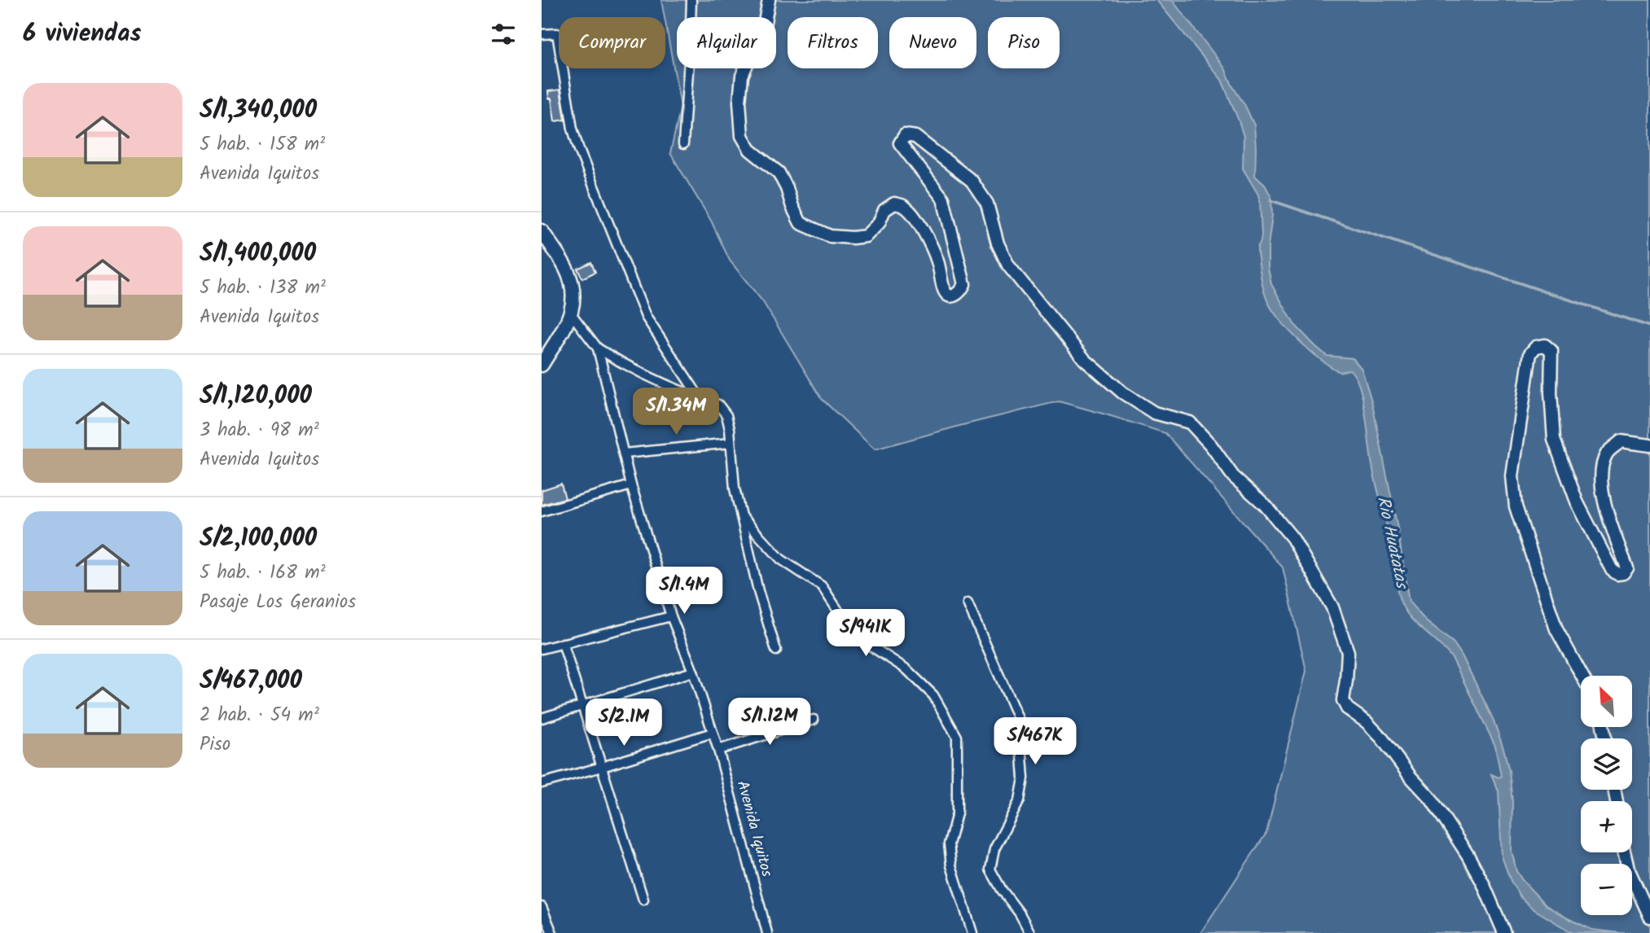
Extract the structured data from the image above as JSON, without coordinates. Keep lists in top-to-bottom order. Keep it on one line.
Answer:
{"streets":{"street":["Avenida Iquitos"]},"water":["Rio Huatatas"],"north":"top left","page":{"heading":"6 viviendas","chip":["Comprar","Alquilar","Filtros","Nuevo","Piso"],"list":[{"name":"S/1,340,000","note":"5 hab. · 158 m² · Avenida Iquitos"},{"name":"S/1,400,000","note":"5 hab. · 138 m² · Avenida Iquitos"},{"name":"S/1,120,000","note":"3 hab. · 98 m² · Avenida Iquitos"},{"name":"S/2,100,000","note":"5 hab. · 168 m² · Pasaje Los Geranios"},{"name":"S/467,000","note":"2 hab. · 54 m² · Piso"}],"price":["S/1.34M","S/1.4M","S/941K","S/1.12M","S/2.1M","S/467K"],"map_buttons":["+","−"]}}
